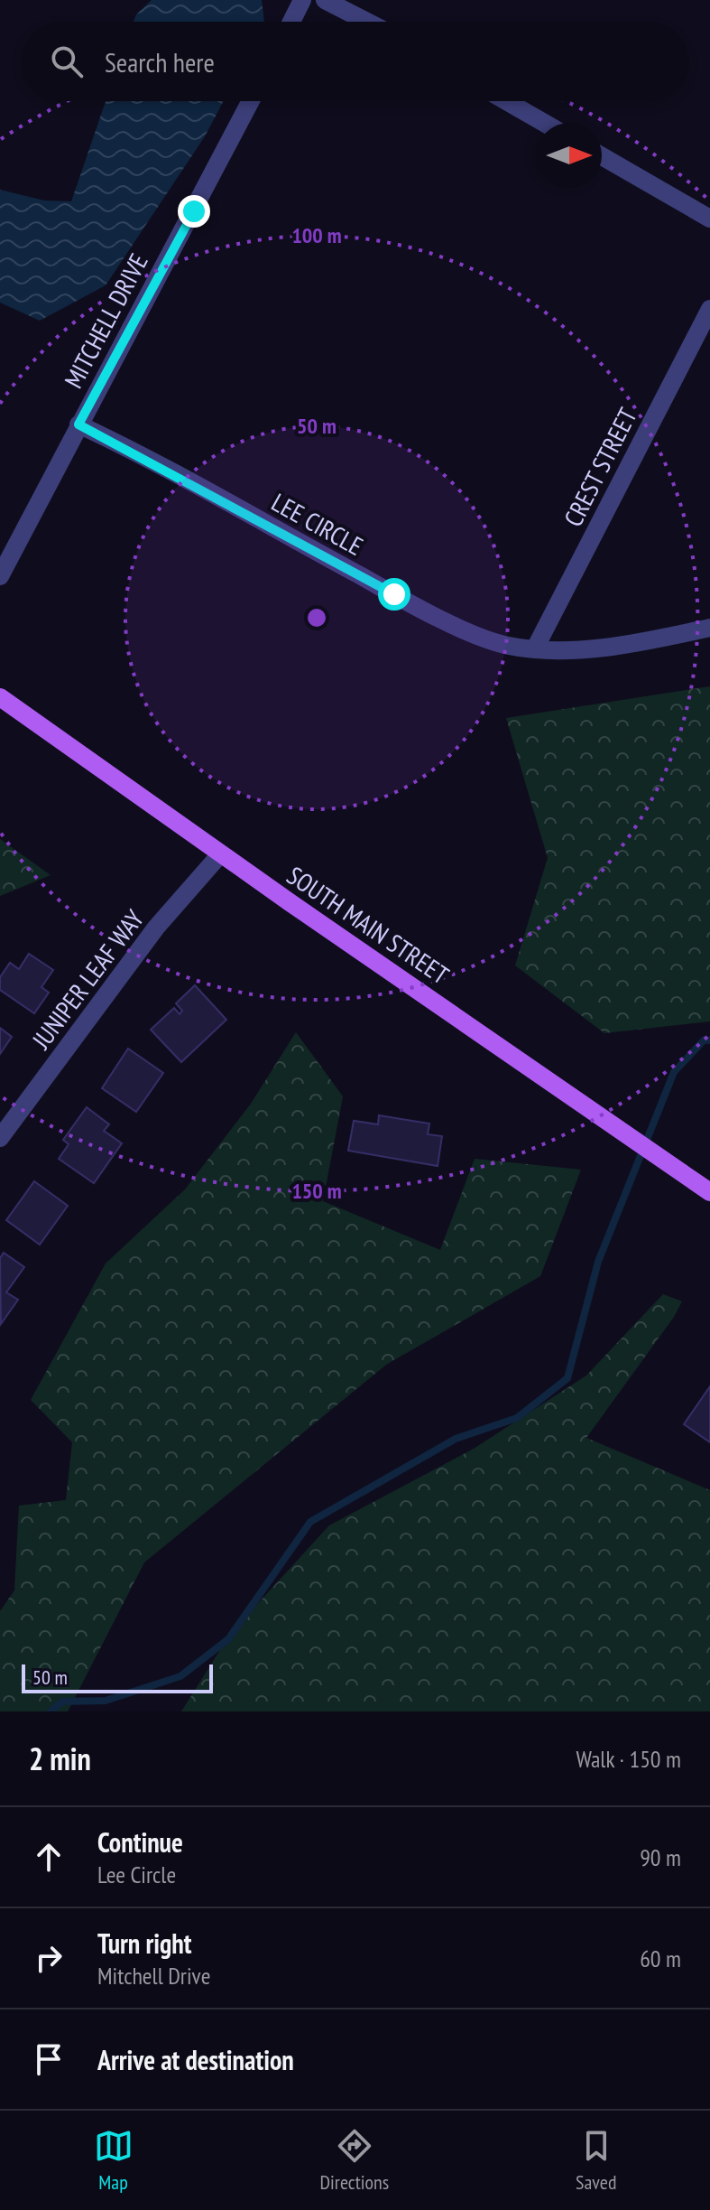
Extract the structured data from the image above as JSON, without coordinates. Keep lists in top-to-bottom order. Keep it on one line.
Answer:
{"streets":{"main road":["SOUTH MAIN STREET"],"street":["MITCHELL DRIVE","CREST STREET","LEE CIRCLE","JUNIPER LEAF WAY"]},"crossings":[["MITCHELL DRIVE","LEE CIRCLE"],["CREST STREET","LEE CIRCLE"],["SOUTH MAIN STREET","JUNIPER LEAF WAY"]],"scale_bar":"50 m","north":"right","page":{"search":"Search here","scale":"50 m","heading":["2 min","Walk · 150 m"],"list":[["Continue","Lee Circle","90 m"],["Turn right","Mitchell Drive","60 m"],"Arrive at destination"],"nav":["Map","Directions","Saved"]},"rings":["100 m","50 m","150 m"]}
